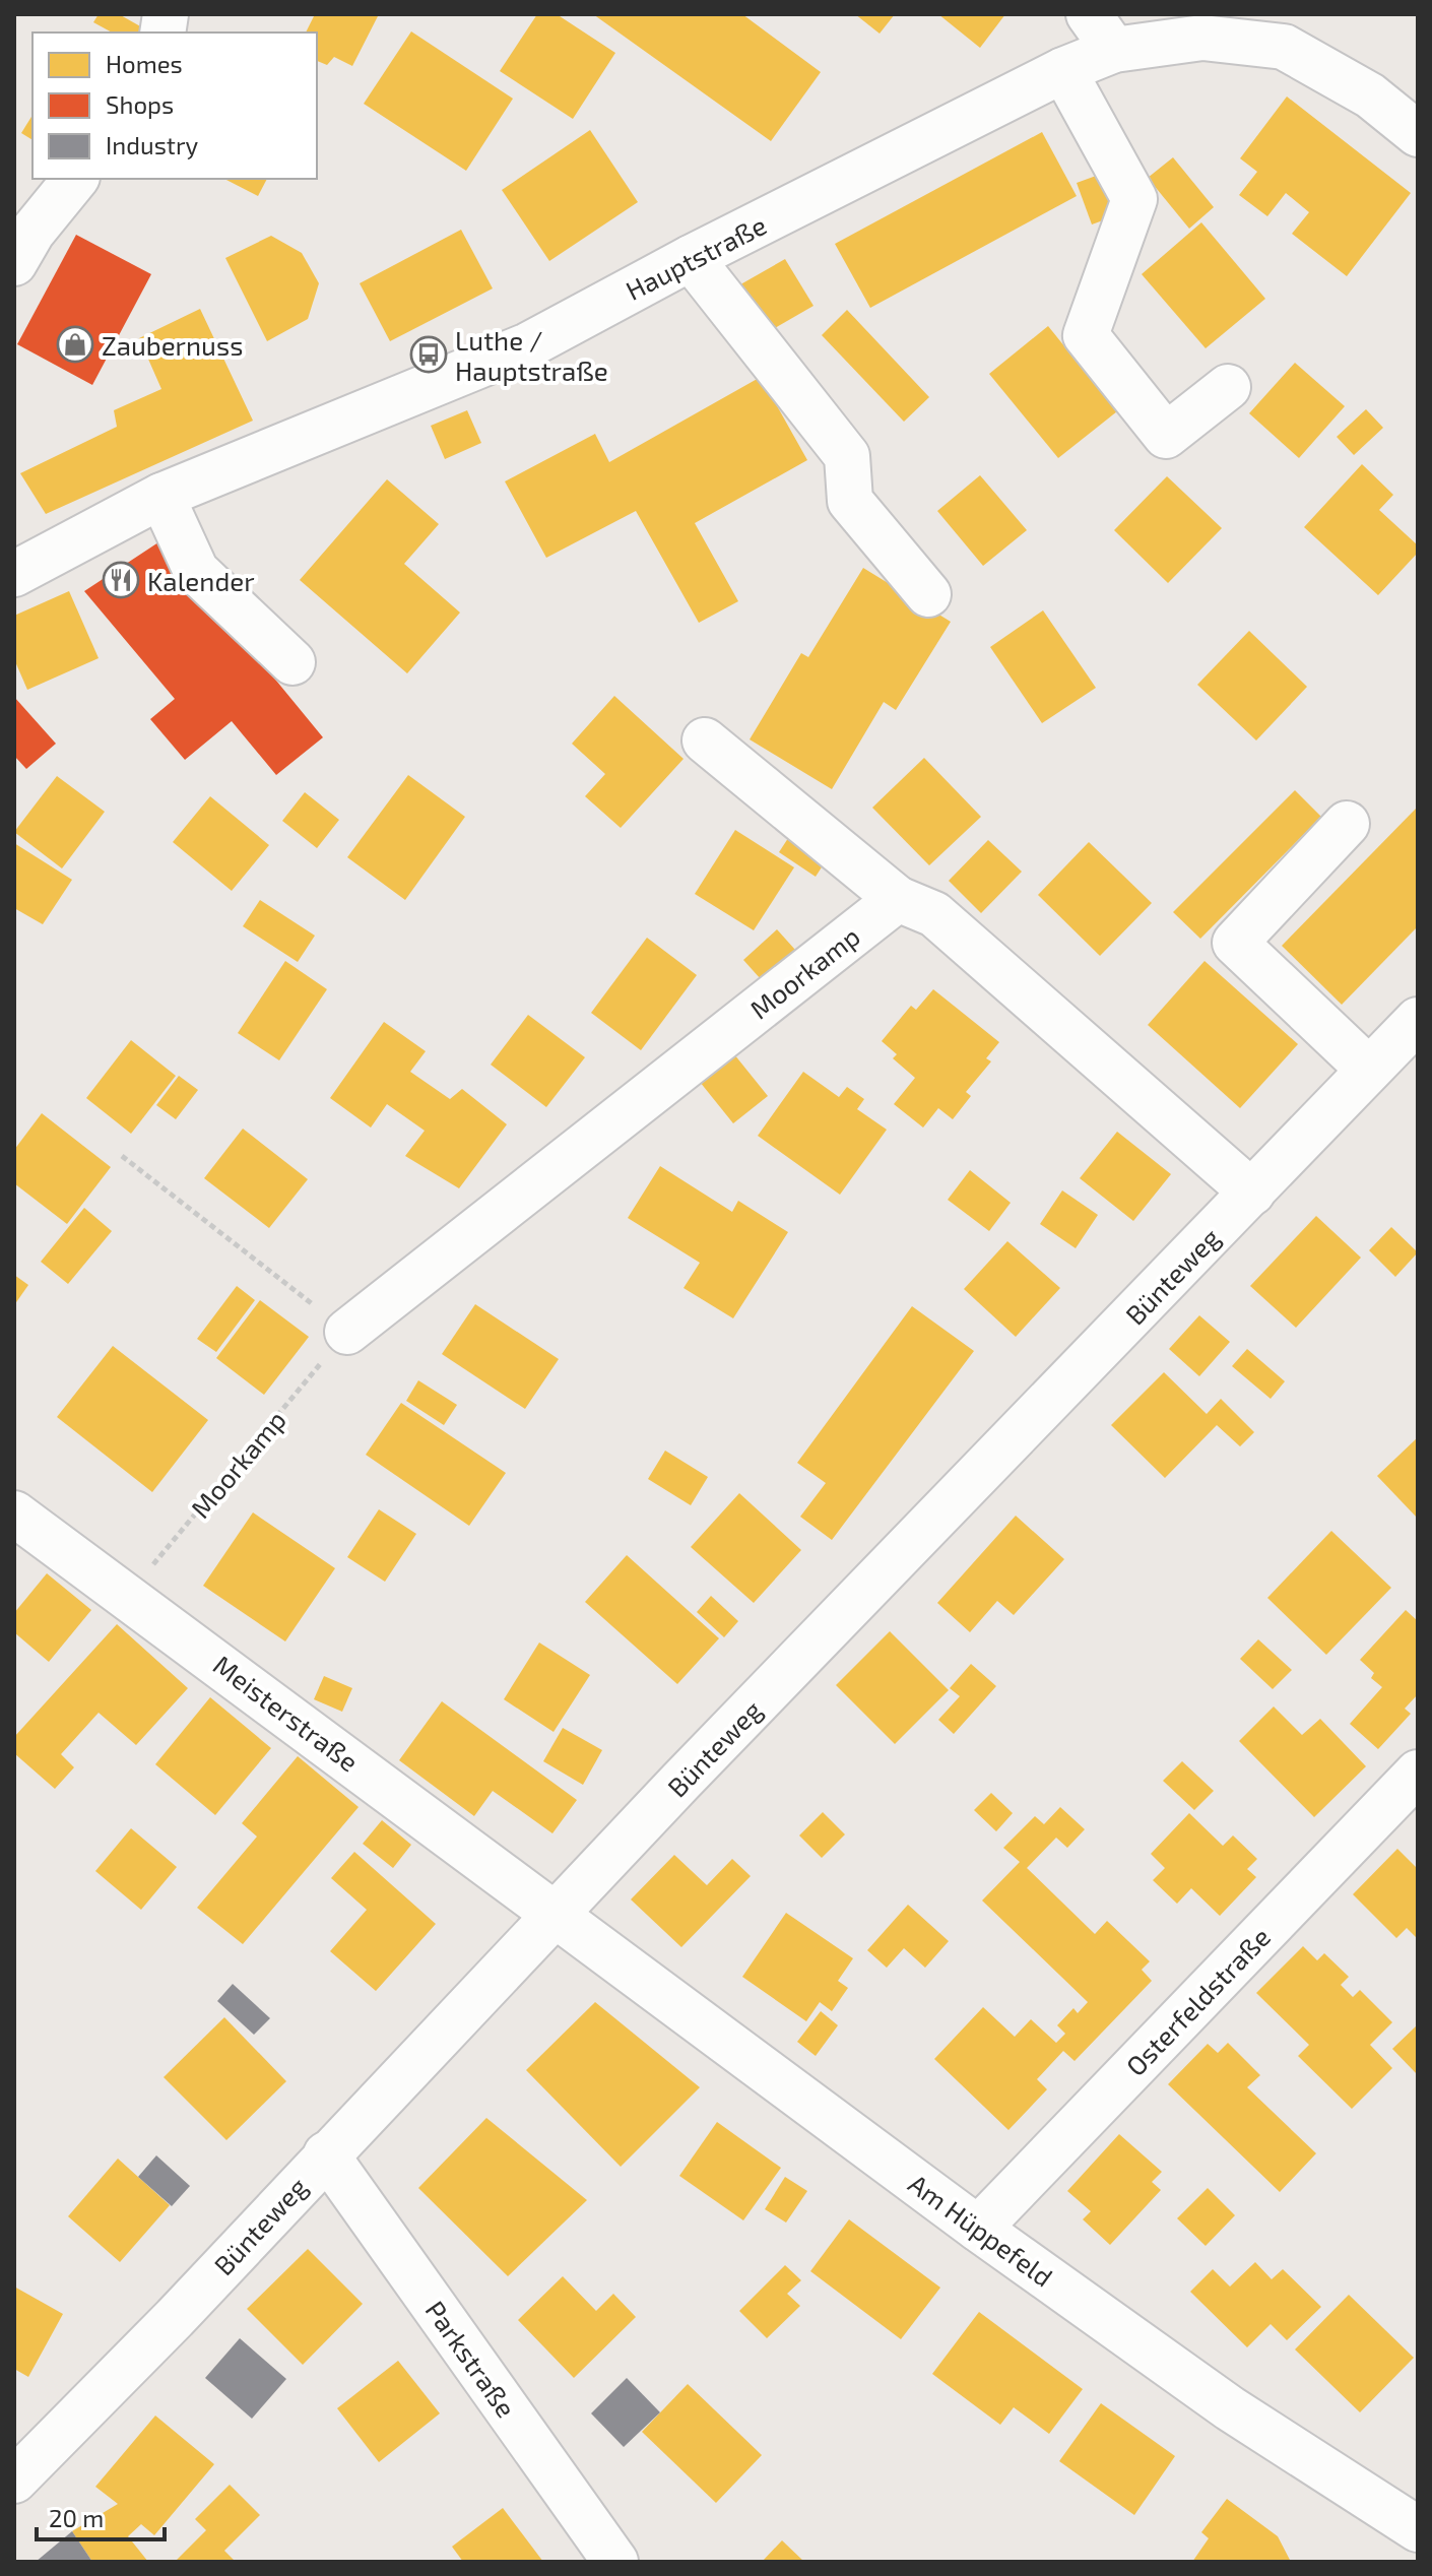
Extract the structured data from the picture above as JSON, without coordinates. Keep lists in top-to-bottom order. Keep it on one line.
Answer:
{"streets":{"street":["Hauptstraße","Moorkamp","Bünteweg","Meisterstraße","Osterfeldstraße","Am Hüppefeld","Parkstraße"]},"crossings":[["Moorkamp","Meisterstraße"],["Bünteweg","Meisterstraße"],["Bünteweg","Am Hüppefeld"],["Bünteweg","Parkstraße"],["Meisterstraße","Am Hüppefeld"],["Osterfeldstraße","Am Hüppefeld"]],"places":{"shop":["Zaubernuss"],"bus stop":["Luthe / Hauptstraße"],"restaurant":["Kalender"]},"legend":["Homes","Shops","Industry"],"scale_bar":"20 m"}
